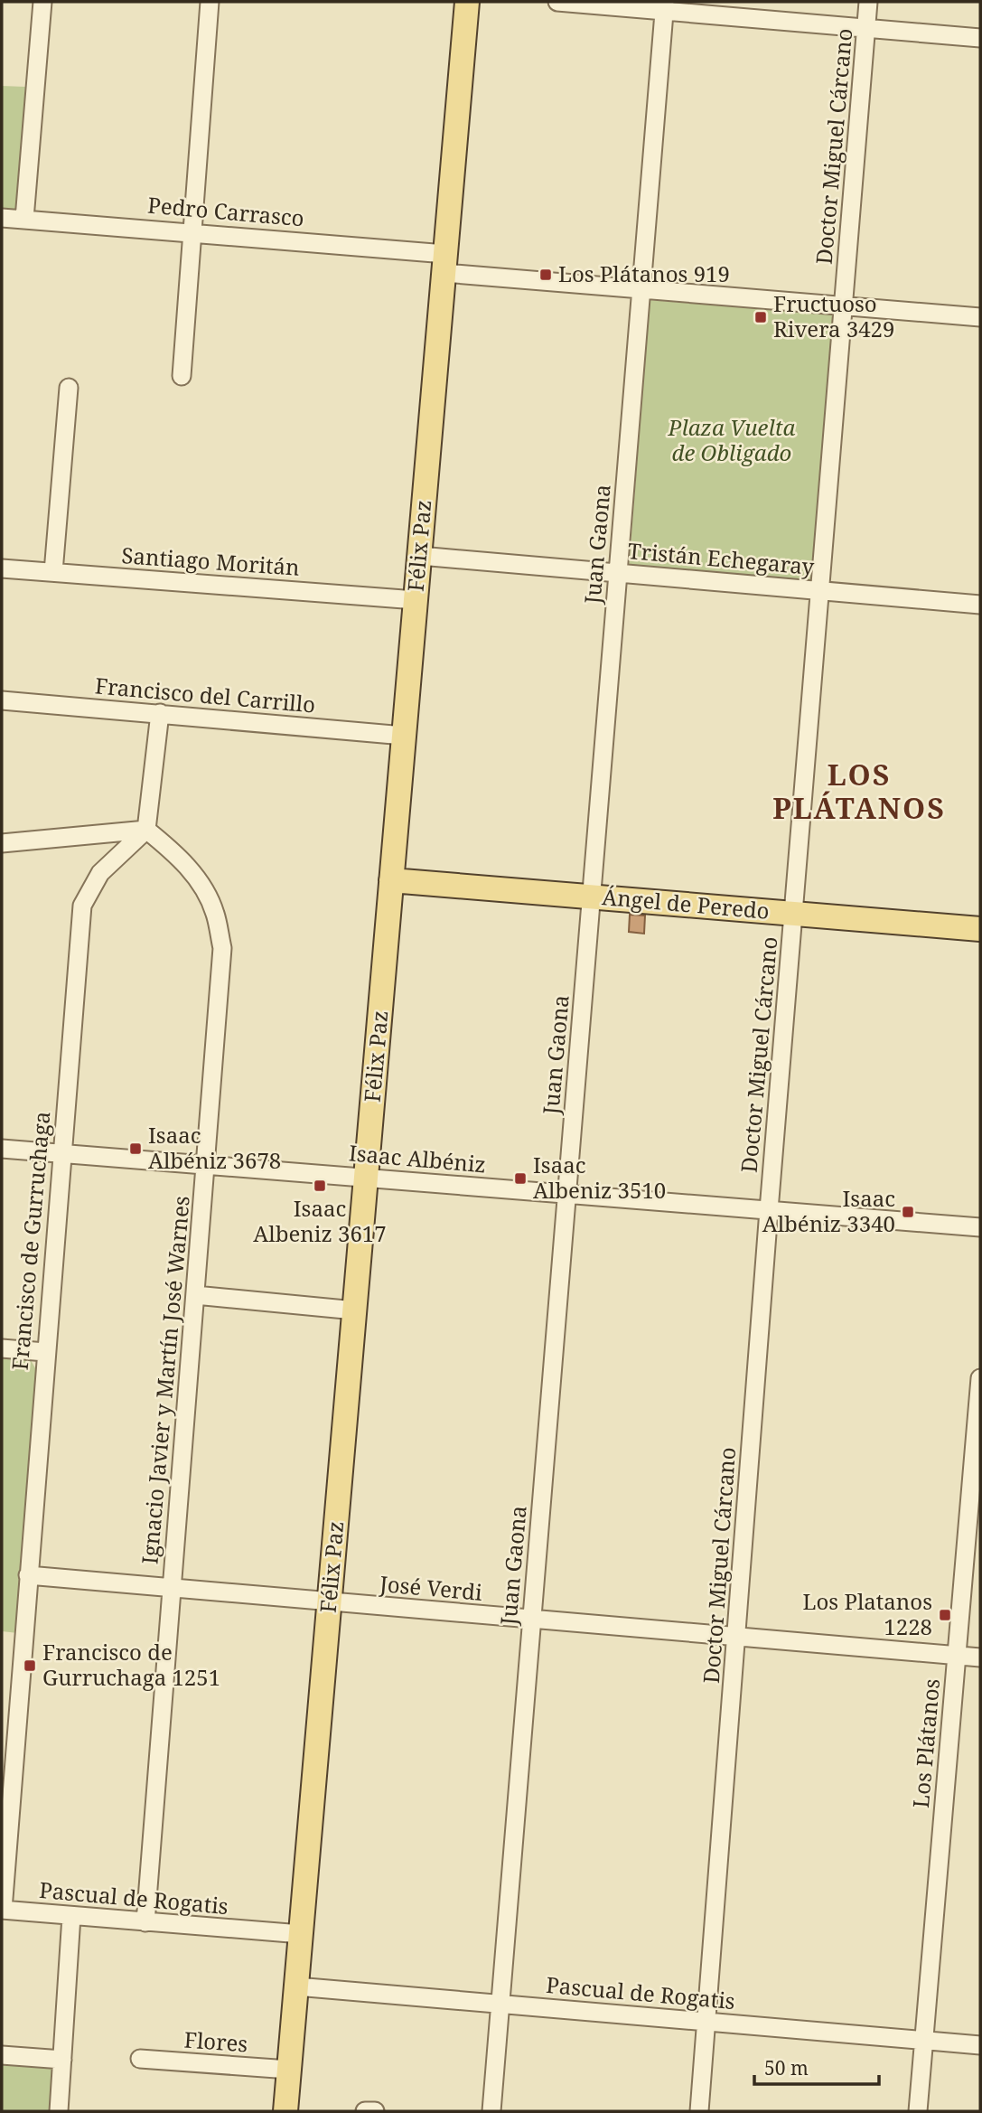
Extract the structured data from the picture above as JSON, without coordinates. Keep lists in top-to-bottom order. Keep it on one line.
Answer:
{"streets":{"main road":["Félix Paz","Ángel de Peredo"],"street":["Doctor Miguel Cárcano","Pedro Carrasco","Juan Gaona","Tristán Echegaray","Santiago Moritán","Francisco del Carrillo","Isaac Albéniz","Francisco de Gurruchaga","Ignacio Javier y Martín José Warnes","José Verdi","Los Plátanos","Pascual de Rogatis","Flores"]},"crossings":[["Doctor Miguel Cárcano","Pedro Carrasco"],["Doctor Miguel Cárcano","Tristán Echegaray"],["Doctor Miguel Cárcano","Ángel de Peredo"],["Doctor Miguel Cárcano","Isaac Albéniz"],["Doctor Miguel Cárcano","José Verdi"],["Doctor Miguel Cárcano","Pascual de Rogatis"],["Pedro Carrasco","Juan Gaona"],["Pedro Carrasco","Félix Paz"],["Juan Gaona","Tristán Echegaray"],["Juan Gaona","Ángel de Peredo"],["Juan Gaona","Isaac Albéniz"],["Juan Gaona","José Verdi"],["Juan Gaona","Pascual de Rogatis"],["Félix Paz","Tristán Echegaray"],["Félix Paz","Santiago Moritán"],["Félix Paz","Francisco del Carrillo"],["Félix Paz","Ángel de Peredo"],["Félix Paz","Isaac Albéniz"],["Félix Paz","José Verdi"],["Félix Paz","Pascual de Rogatis"],["Félix Paz","Flores"],["Isaac Albéniz","Francisco de Gurruchaga"],["Isaac Albéniz","Ignacio Javier y Martín José Warnes"],["Francisco de Gurruchaga","Ignacio Javier y Martín José Warnes"],["Francisco de Gurruchaga","José Verdi"],["Francisco de Gurruchaga","Pascual de Rogatis"],["Ignacio Javier y Martín José Warnes","José Verdi"],["Ignacio Javier y Martín José Warnes","Pascual de Rogatis"],["José Verdi","Los Plátanos"],["Los Plátanos","Pascual de Rogatis"]],"districts":["LOS PLÁTANOS"],"parks":["Plaza Vuelta de Obligado"],"places":{"transit":["Los Plátanos 919","Fructuoso Rivera 3429","Isaac Albéniz 3678","Isaac Albeniz 3510","Isaac Albeniz 3617","Isaac Albéniz 3340","Los Platanos 1228","Francisco de Gurruchaga 1251"]},"scale_bar":"50 m"}
